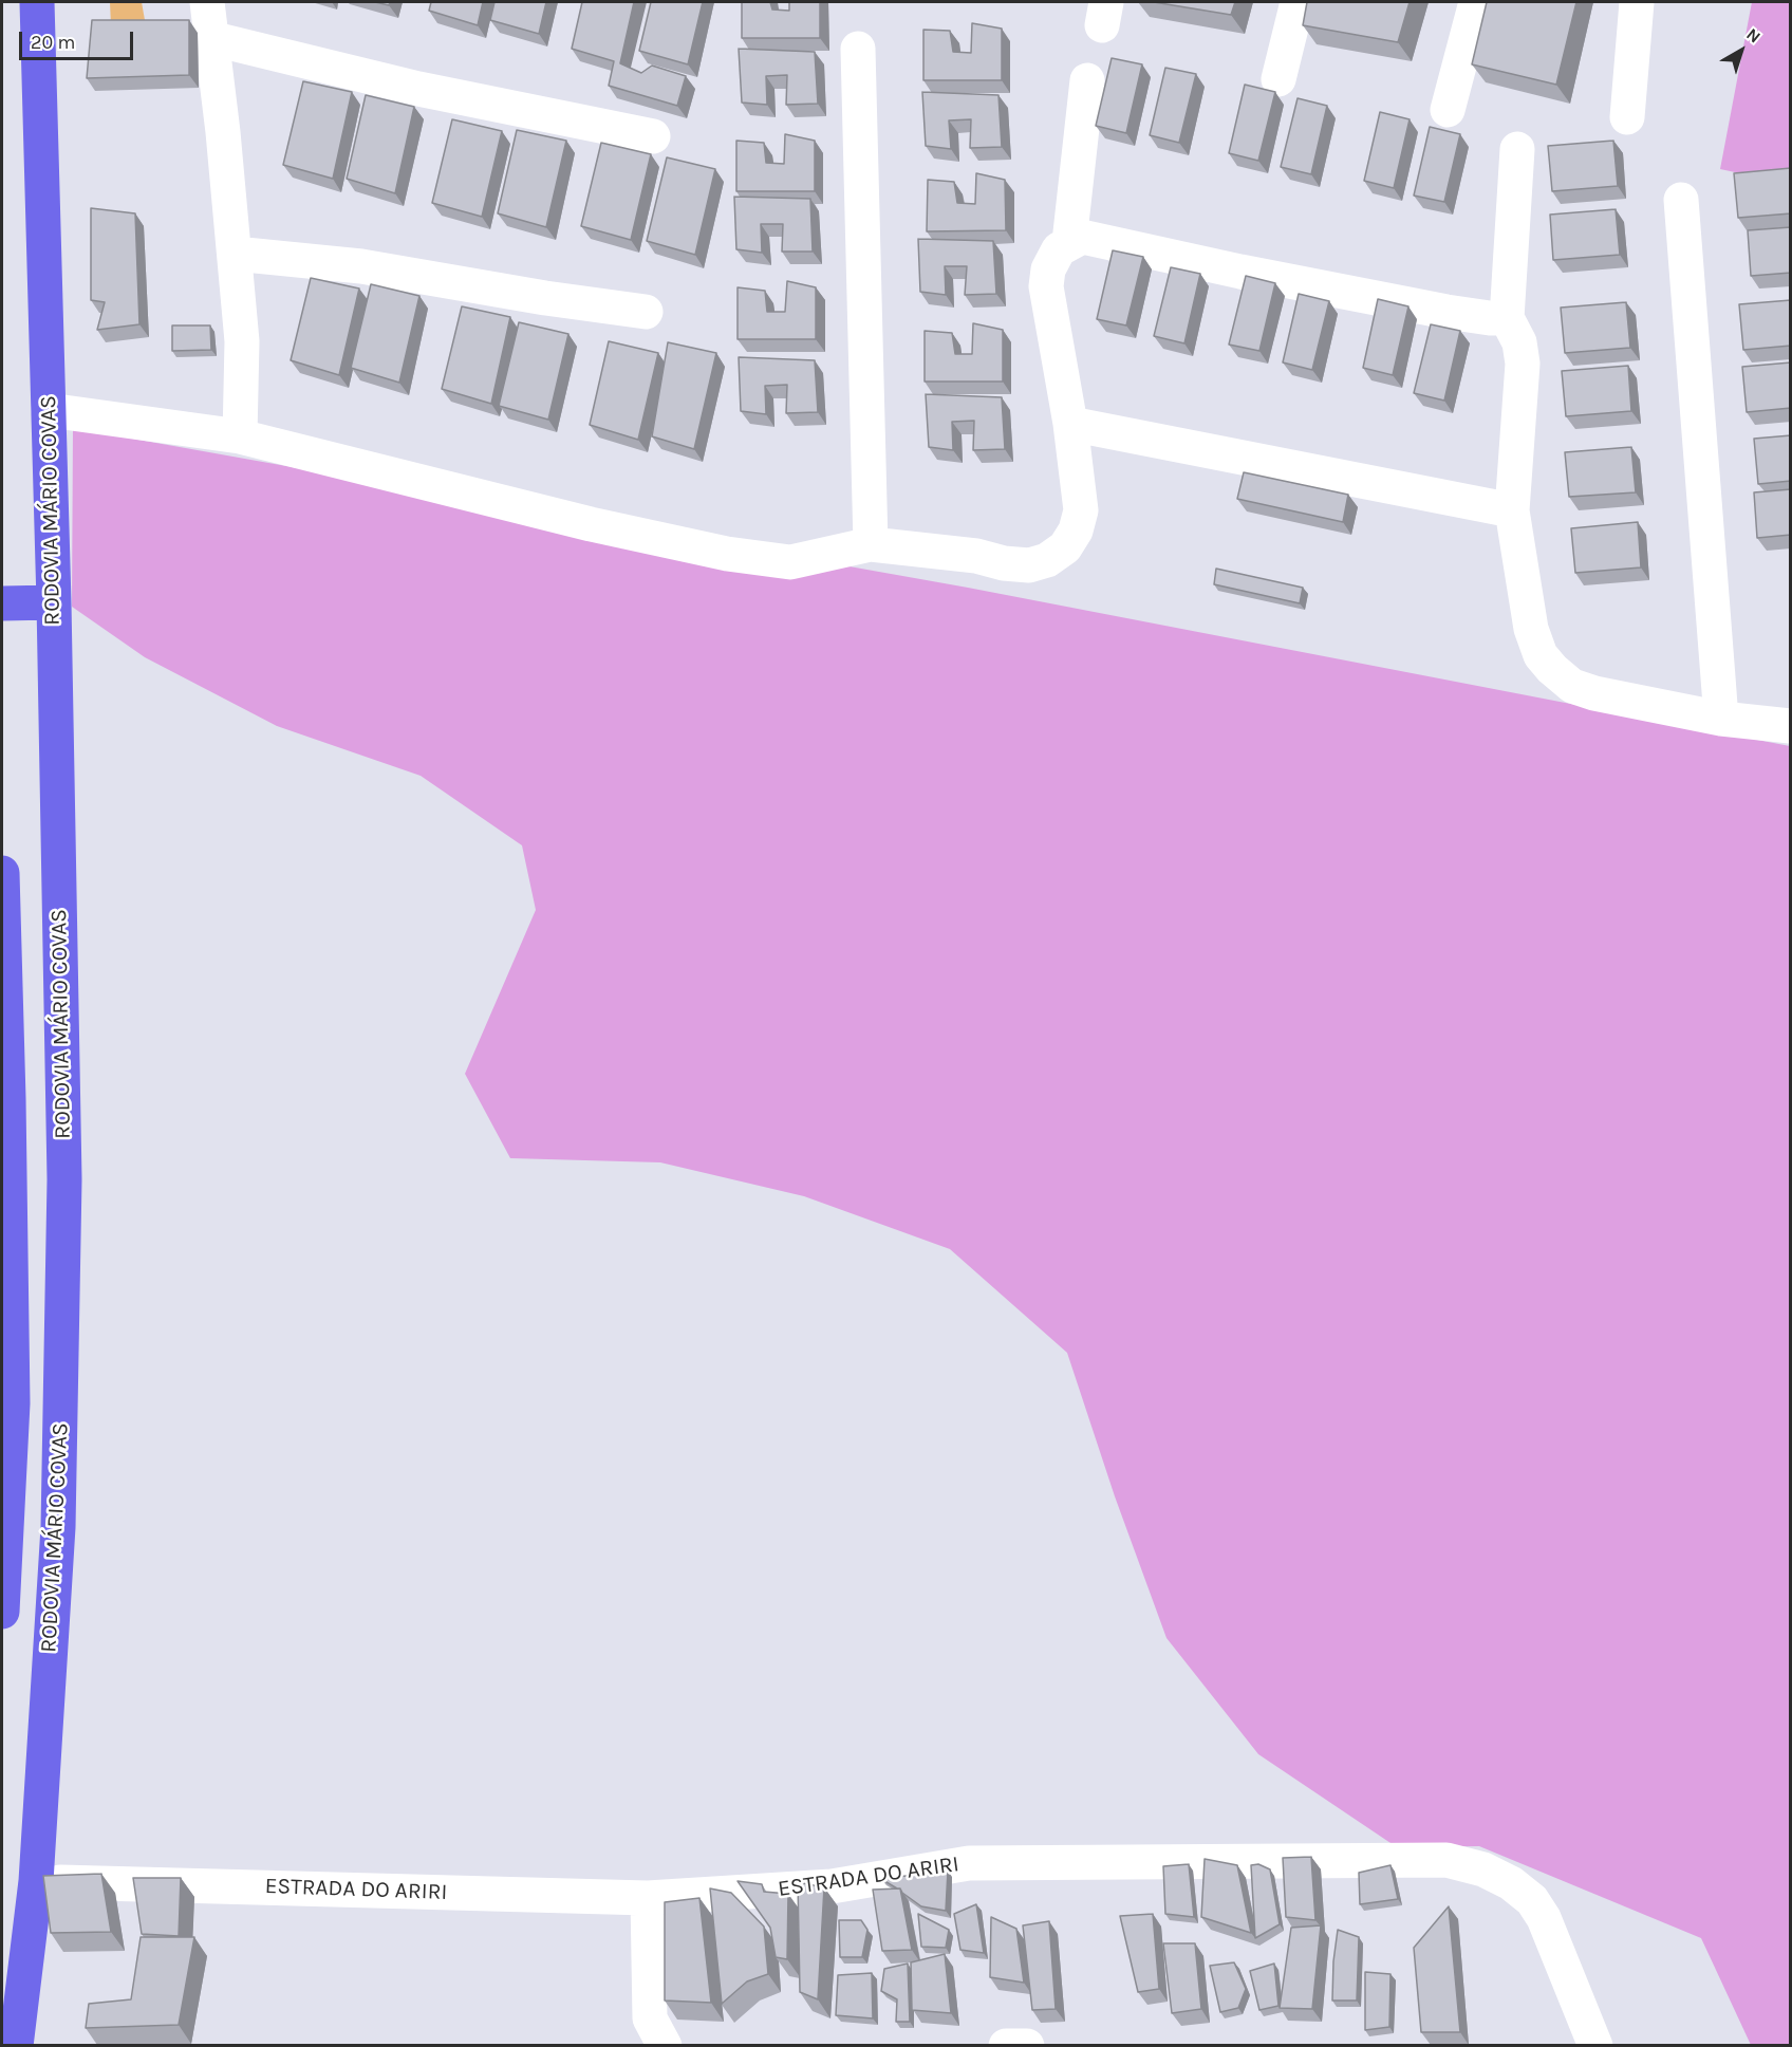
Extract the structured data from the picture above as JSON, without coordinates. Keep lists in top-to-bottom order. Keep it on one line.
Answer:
{"streets":{"main road":["RODOVIA MÁRIO COVAS"],"street":["ESTRADA DO ARIRI"]},"crossings":[["RODOVIA MÁRIO COVAS","ESTRADA DO ARIRI"]],"scale_bar":"20 m","north":"top right"}
